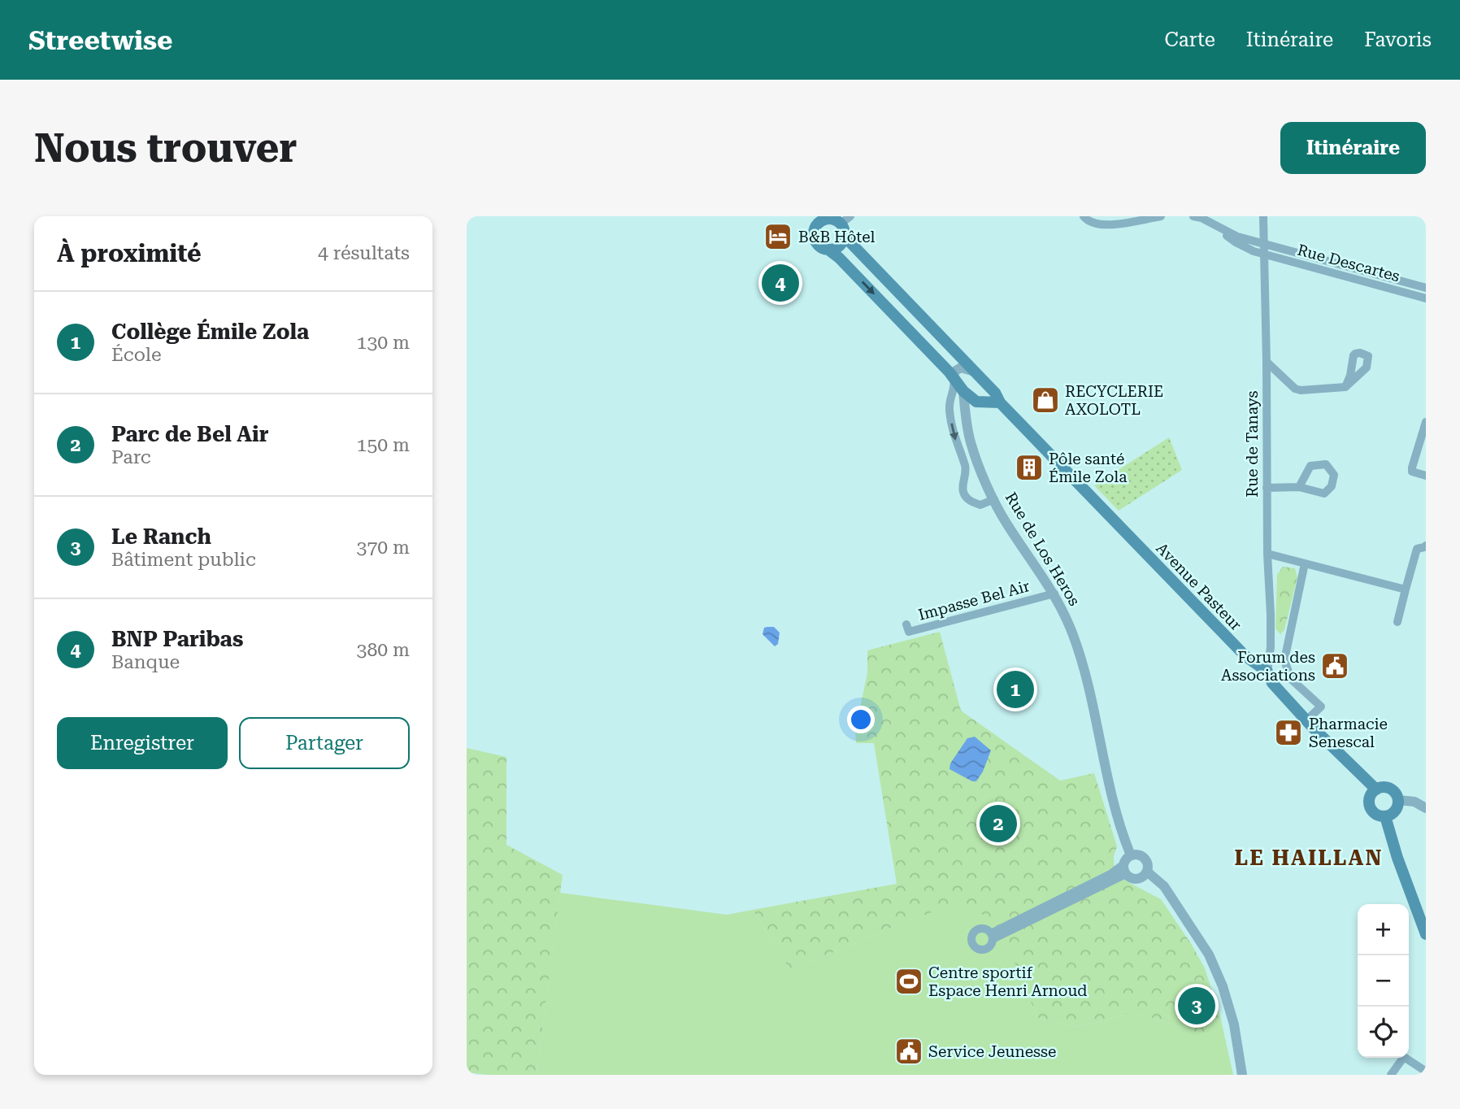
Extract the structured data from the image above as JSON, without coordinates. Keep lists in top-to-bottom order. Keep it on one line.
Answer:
{"streets":{"main road":["Avenue Pasteur"],"street":["Rue Descartes","Rue de Tanays","Rue de Los Heros","Impasse Bel Air"]},"crossings":[["Rue Descartes","Rue de Tanays"],["Rue de Tanays","Avenue Pasteur"],["Rue de Los Heros","Impasse Bel Air"]],"districts":["LE HAILLAN"],"places":{"hotel":["B&B Hôtel"],"shop":["RECYCLERIE AXOLOTL"],"building":["Pôle santé Émile Zola"],"public building":["Forum des Associations","Service Jeunesse"],"pharmacy":["Pharmacie Senescal"],"sports":["Centre sportif Espace Henri Arnoud"]},"page":{"header":"Streetwise","nav":["Carte","Itinéraire","Favoris"],"buttons":["Itinéraire",["Enregistrer","Partager"]],"title":"Nous trouver","heading":["À proximité","4 résultats"],"pins":["4","1","2","3"],"list":[{"mark":"1","name":"Collège Émile Zola","note":"École","value":"130 m"},{"mark":"2","name":"Parc de Bel Air","note":"Parc","value":"150 m"},{"mark":"3","name":"Le Ranch","note":"Bâtiment public","value":"370 m"},{"mark":"4","name":"BNP Paribas","note":"Banque","value":"380 m"}],"map_buttons":["+","−"]}}
